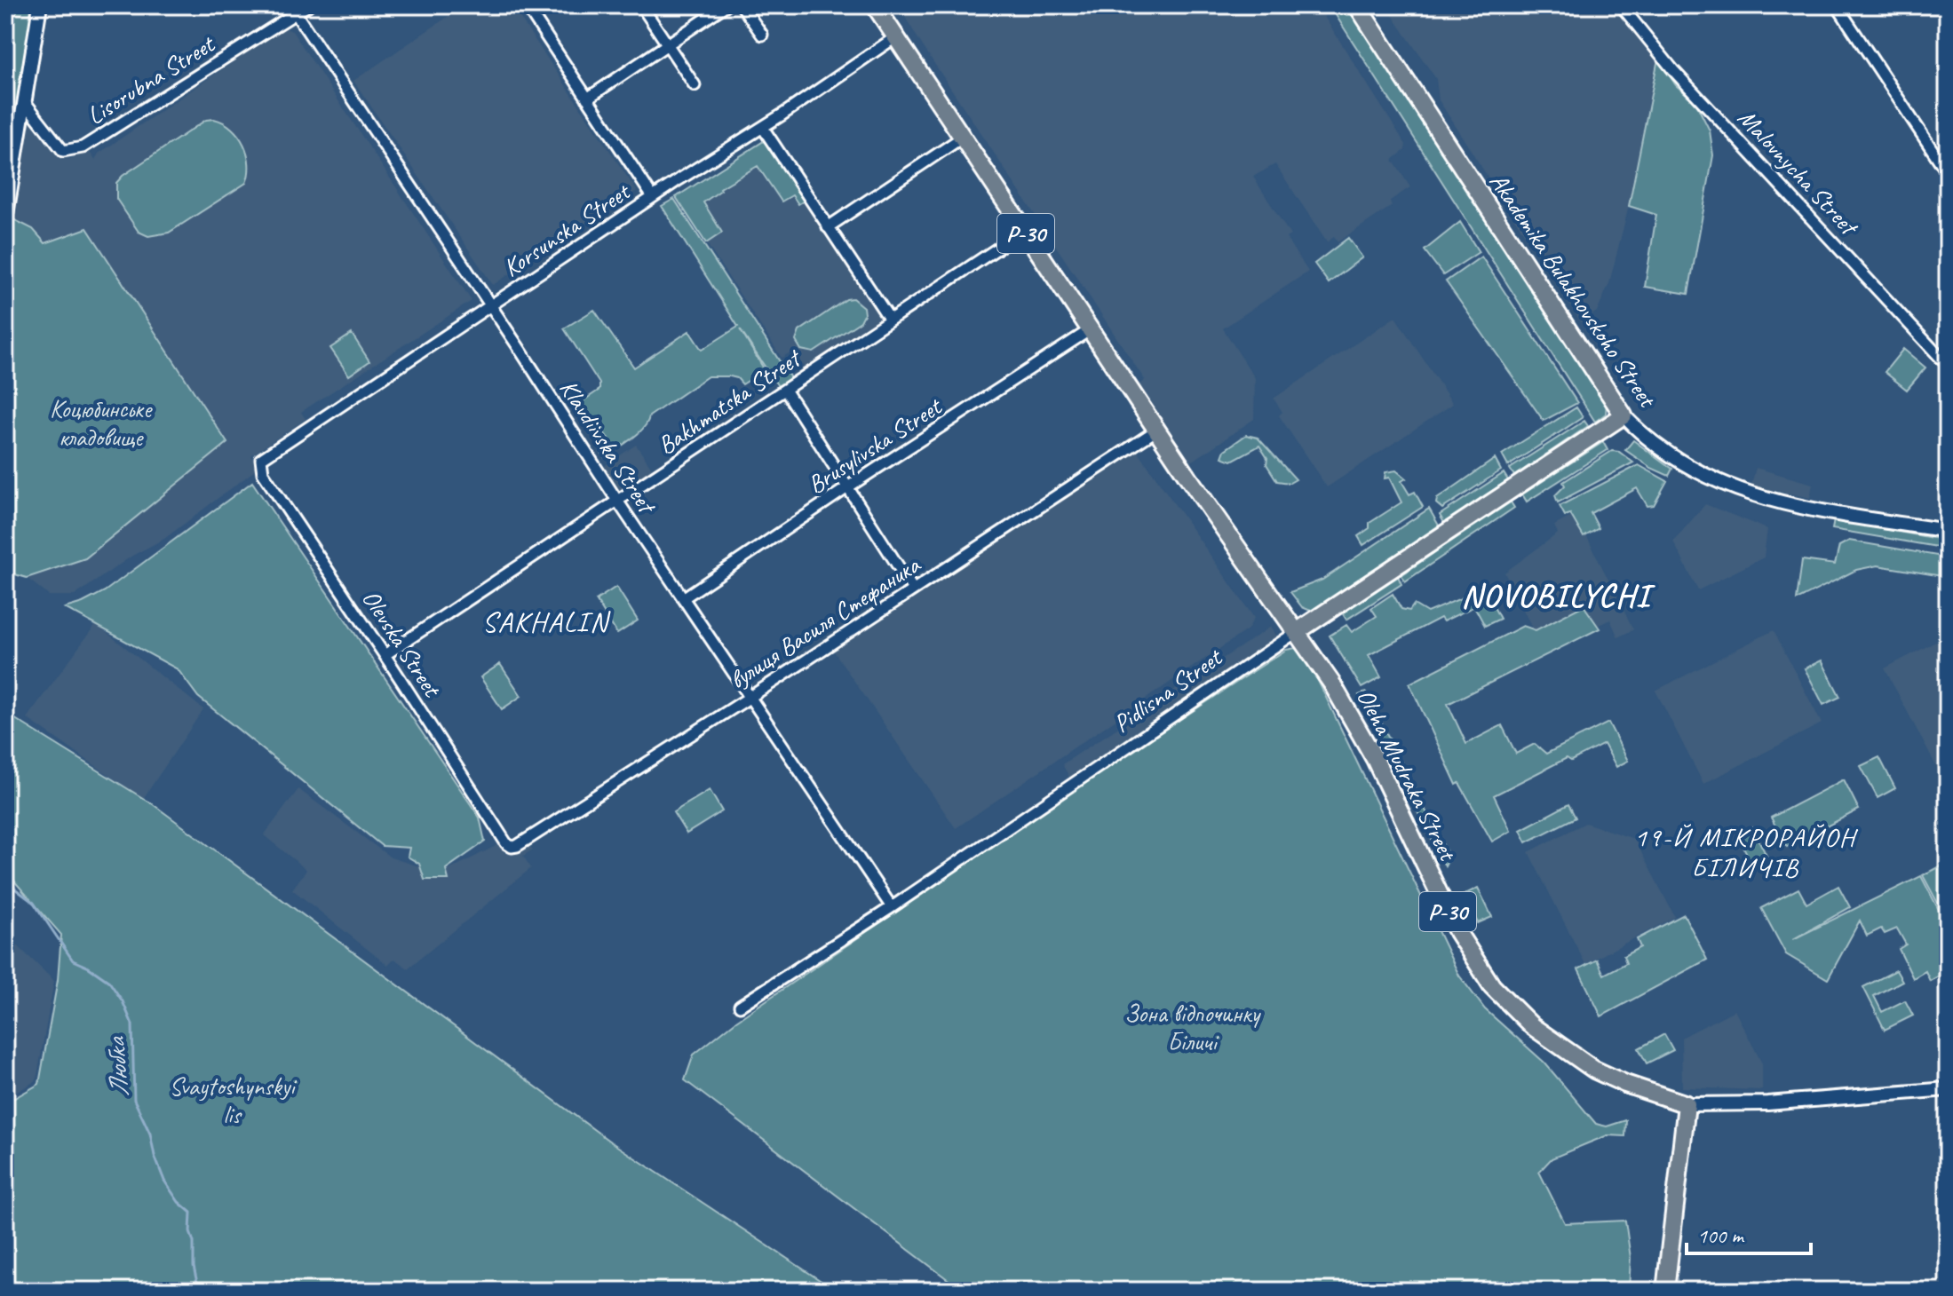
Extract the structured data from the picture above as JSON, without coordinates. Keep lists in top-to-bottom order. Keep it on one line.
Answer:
{"streets":{"main road":["Р-30","Akademika Bulakhovskoho Street","Pidlisna Street","Oleha Mudraka Street"],"street":["Lisorubna Street","Malovnycha Street","Korsunska Street","Bakhmatska Street","Klavdiivska Street","Brusylivska Street","вулиця Василя Стефаника","Olevska Street"]},"crossings":[["Lisorubna Street","Klavdiivska Street"],["Korsunska Street","Р-30"],["Korsunska Street","Klavdiivska Street"],["Korsunska Street","Olevska Street"],["Р-30","Bakhmatska Street"],["Р-30","Brusylivska Street"],["Р-30","вулиця Василя Стефаника"],["Р-30","Oleha Mudraka Street"],["Akademika Bulakhovskoho Street","Pidlisna Street"],["Bakhmatska Street","Klavdiivska Street"],["Bakhmatska Street","Olevska Street"],["Klavdiivska Street","Brusylivska Street"],["Klavdiivska Street","вулиця Василя Стефаника"],["Klavdiivska Street","Pidlisna Street"],["вулиця Василя Стефаника","Olevska Street"],["вулиця Василя Стефаника","Oleha Mudraka Street"],["Pidlisna Street","Oleha Mudraka Street"]],"districts":["NOVOBILYCHI","SAKHALIN","19-Й МІКРОРАЙОН БІЛИЧІВ"],"water":["Любка"],"parks":["Коцюбинське кладовище","Зона відпочинку Біличі","Svaytoshynskyi lis"],"scale_bar":"100 m"}
